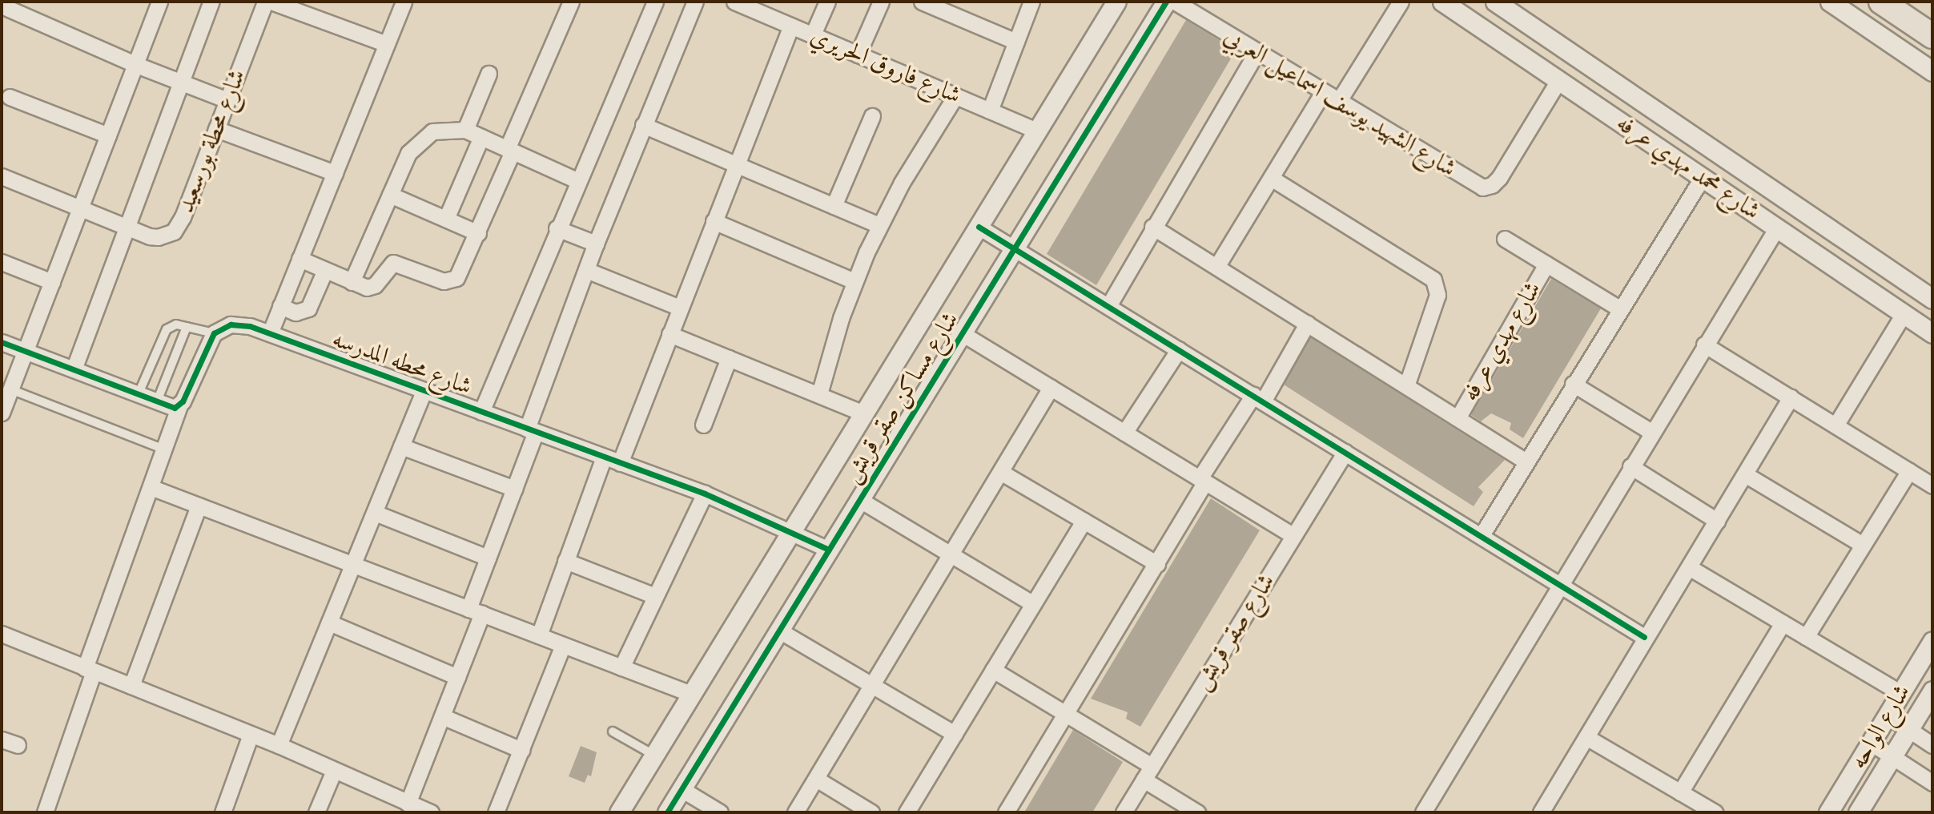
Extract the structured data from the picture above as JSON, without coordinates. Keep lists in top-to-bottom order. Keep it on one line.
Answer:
{"streets":{"street":["شارع فاروق الحريري","شارع الشهيد يوسف اسماعيل العربي","شارع محطة بورسعيد","شارع محمد مهدي عرفه","شارع مهدي عرفه","شارع محطه المدرسه","شارع مساكن صقر قريش","شارع صقر قريش","شارع الواحه"]},"crossings":[["شارع فاروق الحريري","شارع مساكن صقر قريش"],["شارع الشهيد يوسف اسماعيل العربي","شارع محمد مهدي عرفه"],["شارع محطه المدرسه","شارع مساكن صقر قريش"]]}
